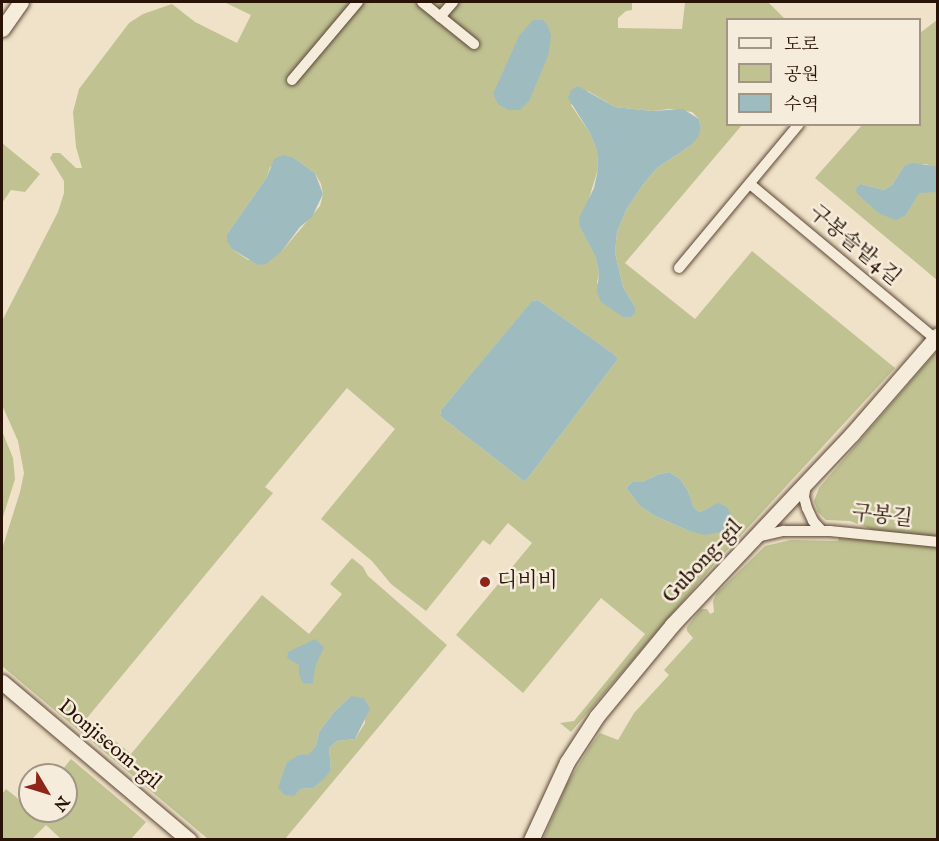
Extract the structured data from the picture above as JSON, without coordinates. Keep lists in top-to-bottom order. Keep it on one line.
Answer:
{"streets":{"street":["구봉솔밭4길","구봉길","Gubong-gil","Donjiseom-gil"]},"crossings":[["구봉솔밭4길","Gubong-gil"],["구봉길","Gubong-gil"]],"places":["디비비"],"legend":["도로","공원","수역"],"north":"bottom right"}
